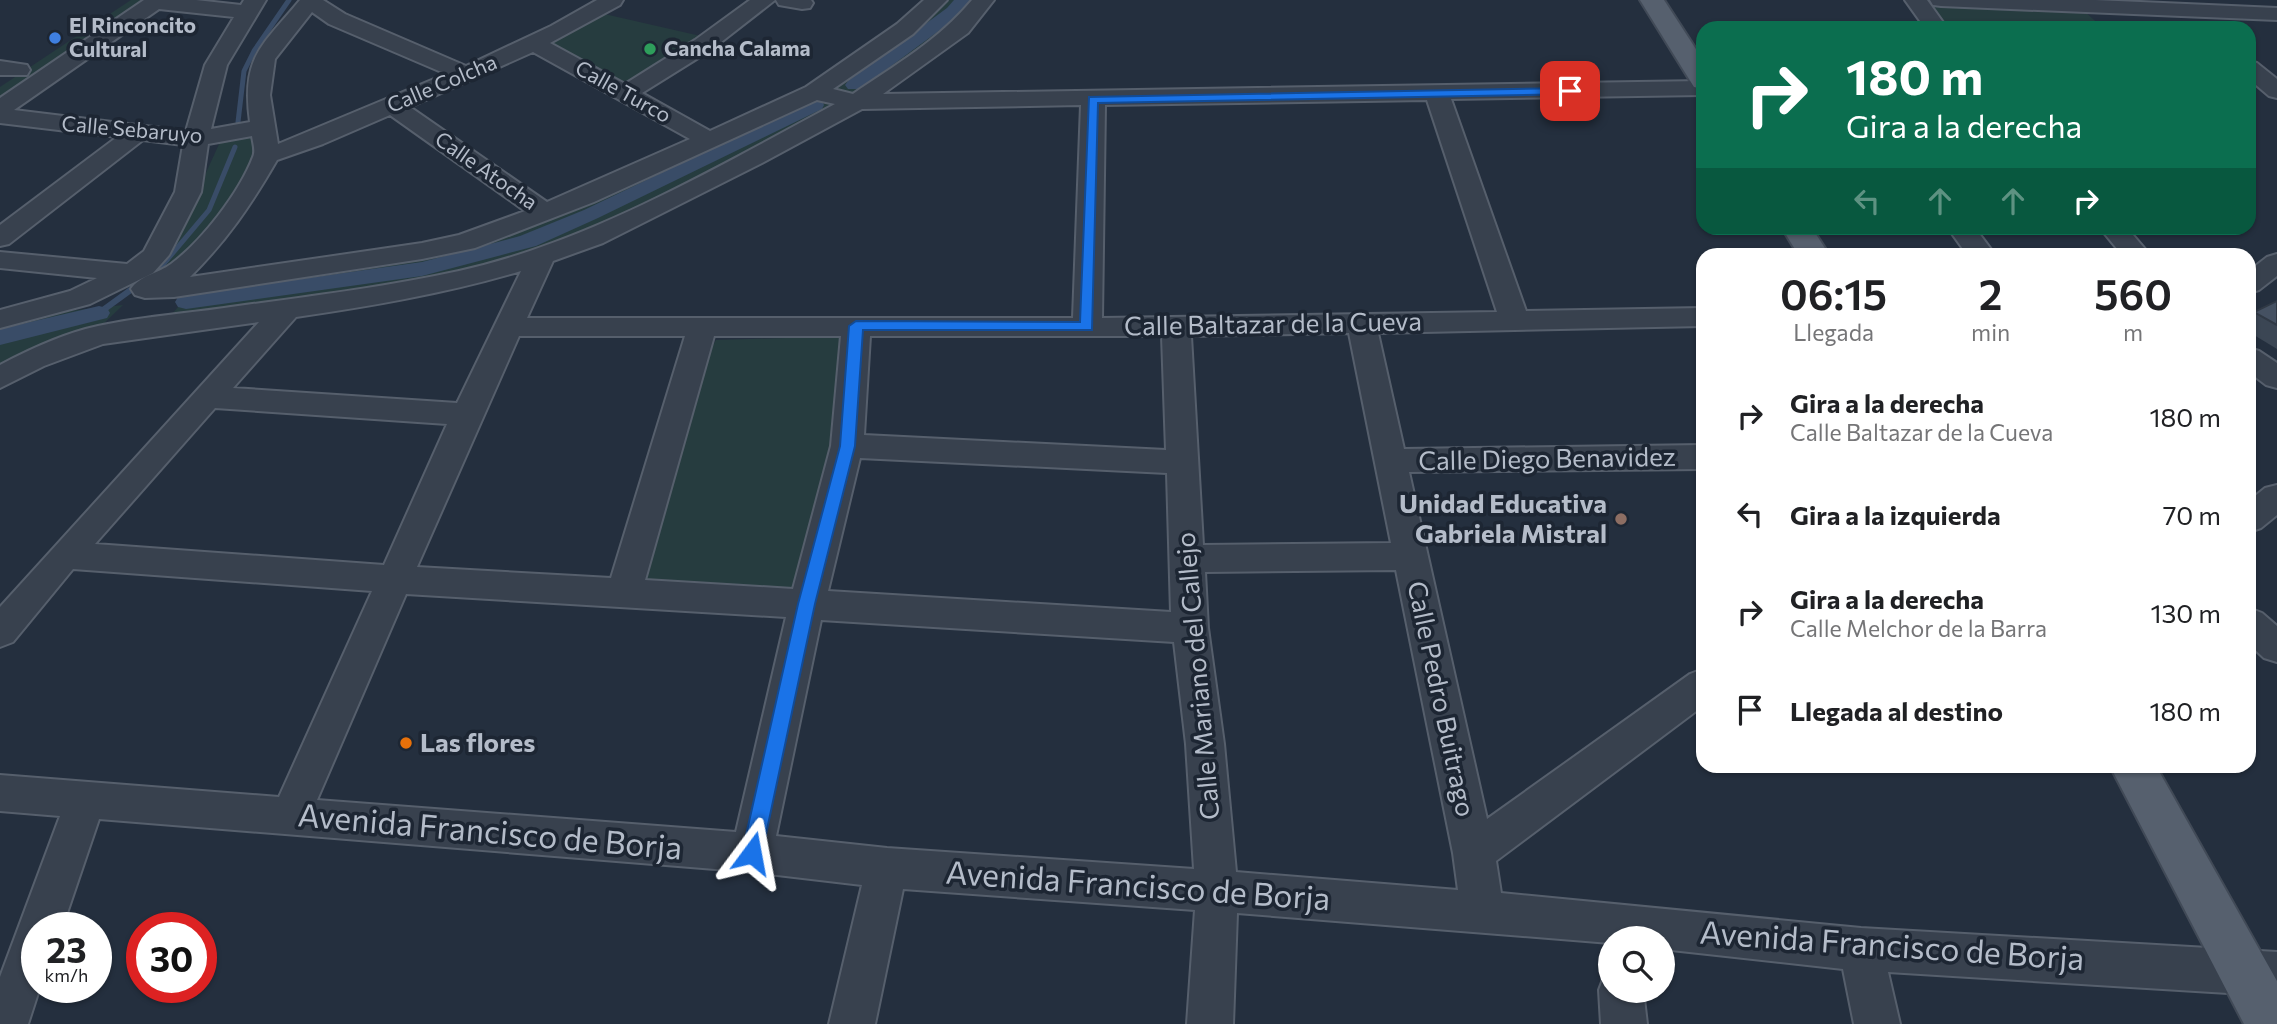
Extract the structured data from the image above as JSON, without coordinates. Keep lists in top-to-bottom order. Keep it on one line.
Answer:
{"streets":{"street":["Calle Colcha","Calle Turco","Calle Sebaruyo","Calle Atocha","Calle Baltazar de la Cueva","Calle Diego Benavidez","Calle Mariano del Callejo","Calle Pedro Buitrago","Avenida Francisco de Borja"]},"crossings":[["Calle Colcha","Calle Turco"],["Calle Colcha","Calle Atocha"],["Calle Baltazar de la Cueva","Calle Mariano del Callejo"],["Calle Baltazar de la Cueva","Calle Pedro Buitrago"],["Calle Diego Benavidez","Calle Pedro Buitrago"],["Calle Mariano del Callejo","Avenida Francisco de Borja"],["Calle Pedro Buitrago","Avenida Francisco de Borja"]],"places":["El Rinconcito Cultural","Cancha Calama","Unidad Educativa Gabriela Mistral","Las flores"],"page":{"turn":["180 m","Gira a la derecha"],"eta":["06:15","Llegada","2","min","560","m"],"list":[{"name":"Gira a la derecha","note":"Calle Baltazar de la Cueva","value":"180 m"},{"name":"Gira a la izquierda","value":"70 m"},{"name":"Gira a la derecha","note":"Calle Melchor de la Barra","value":"130 m"},{"name":"Llegada al destino","value":"180 m"}],"speed":"23 km/h","limit":"30"}}
